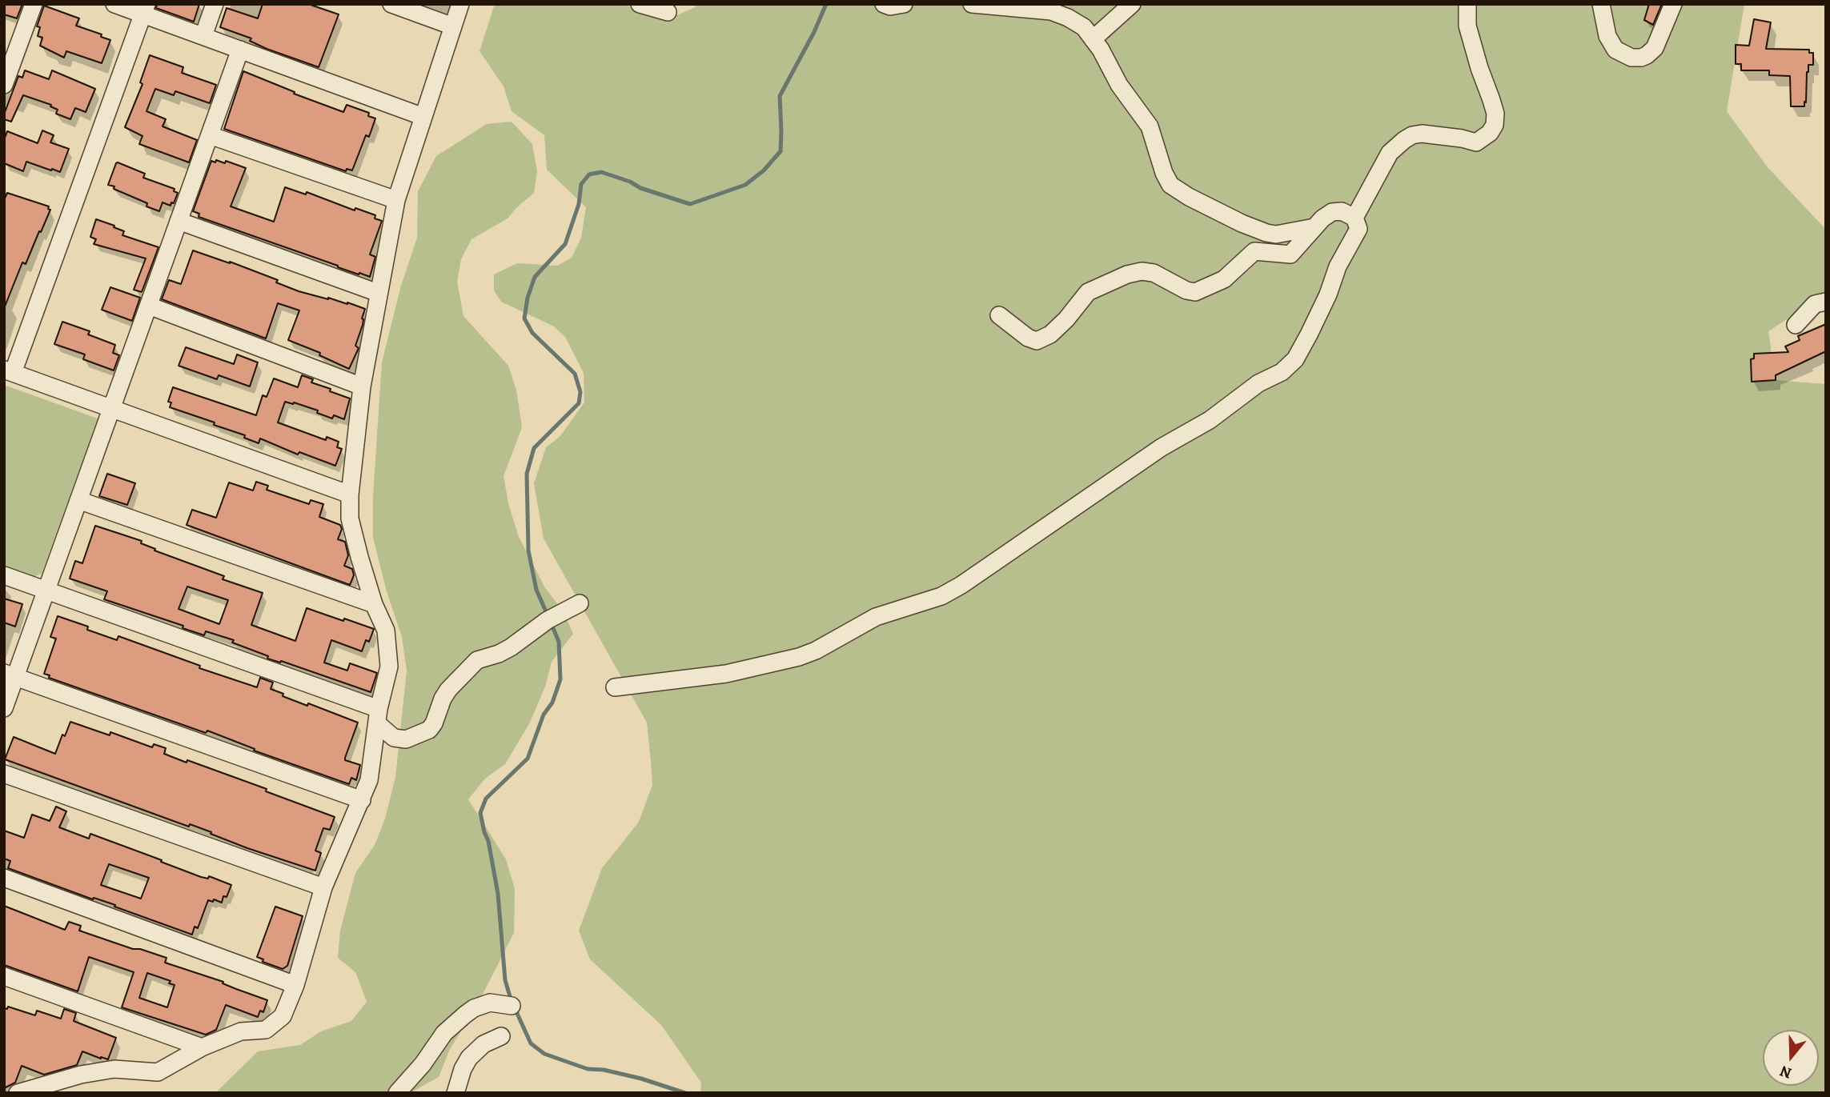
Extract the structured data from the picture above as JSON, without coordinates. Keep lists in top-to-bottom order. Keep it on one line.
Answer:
{"north":"bottom"}
